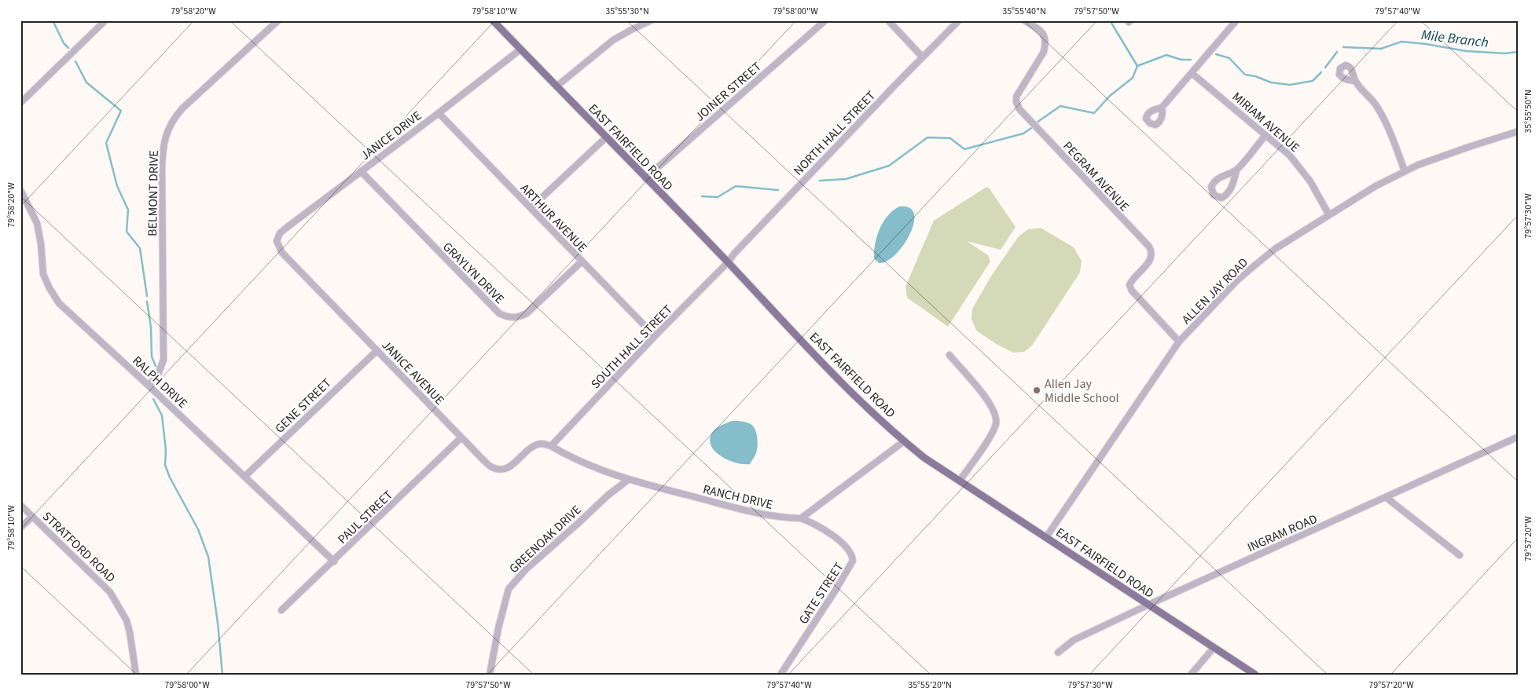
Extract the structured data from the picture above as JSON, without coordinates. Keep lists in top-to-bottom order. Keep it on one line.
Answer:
{"streets":{"main road":["EAST FAIRFIELD ROAD"],"street":["JOINER STREET","MIRIAM AVENUE","NORTH HALL STREET","JANICE DRIVE","PEGRAM AVENUE","BELMONT DRIVE","ARTHUR AVENUE","GRAYLYN DRIVE","ALLEN JAY ROAD","SOUTH HALL STREET","JANICE AVENUE","RALPH DRIVE","GENE STREET","RANCH DRIVE","PAUL STREET","INGRAM ROAD","GREENOAK DRIVE","STRATFORD ROAD","GATE STREET"]},"crossings":[["JOINER STREET","EAST FAIRFIELD ROAD"],["MIRIAM AVENUE","ALLEN JAY ROAD"],["NORTH HALL STREET","EAST FAIRFIELD ROAD"],["NORTH HALL STREET","SOUTH HALL STREET"],["JANICE DRIVE","EAST FAIRFIELD ROAD"],["JANICE DRIVE","ARTHUR AVENUE"],["JANICE DRIVE","GRAYLYN DRIVE"],["JANICE DRIVE","JANICE AVENUE"],["EAST FAIRFIELD ROAD","ALLEN JAY ROAD"],["EAST FAIRFIELD ROAD","SOUTH HALL STREET"],["EAST FAIRFIELD ROAD","INGRAM ROAD"],["PEGRAM AVENUE","ALLEN JAY ROAD"],["BELMONT DRIVE","RALPH DRIVE"],["ARTHUR AVENUE","GRAYLYN DRIVE"],["ARTHUR AVENUE","SOUTH HALL STREET"],["SOUTH HALL STREET","JANICE AVENUE"],["SOUTH HALL STREET","RANCH DRIVE"],["JANICE AVENUE","GENE STREET"],["JANICE AVENUE","RANCH DRIVE"],["JANICE AVENUE","PAUL STREET"],["RALPH DRIVE","GENE STREET"],["RALPH DRIVE","PAUL STREET"],["RANCH DRIVE","GREENOAK DRIVE"],["RANCH DRIVE","GATE STREET"]],"water":["Mile Branch"],"places":["Allen Jay Middle School"],"coordinates":["79°58'20\"W","79°58'10\"W","35°55'30\"N","79°58'00\"W","35°55'40\"N","79°57'50\"W","79°57'40\"W","35°55'50\"N","79°57'30\"W","79°57'20\"W","35°55'20\"N"]}
